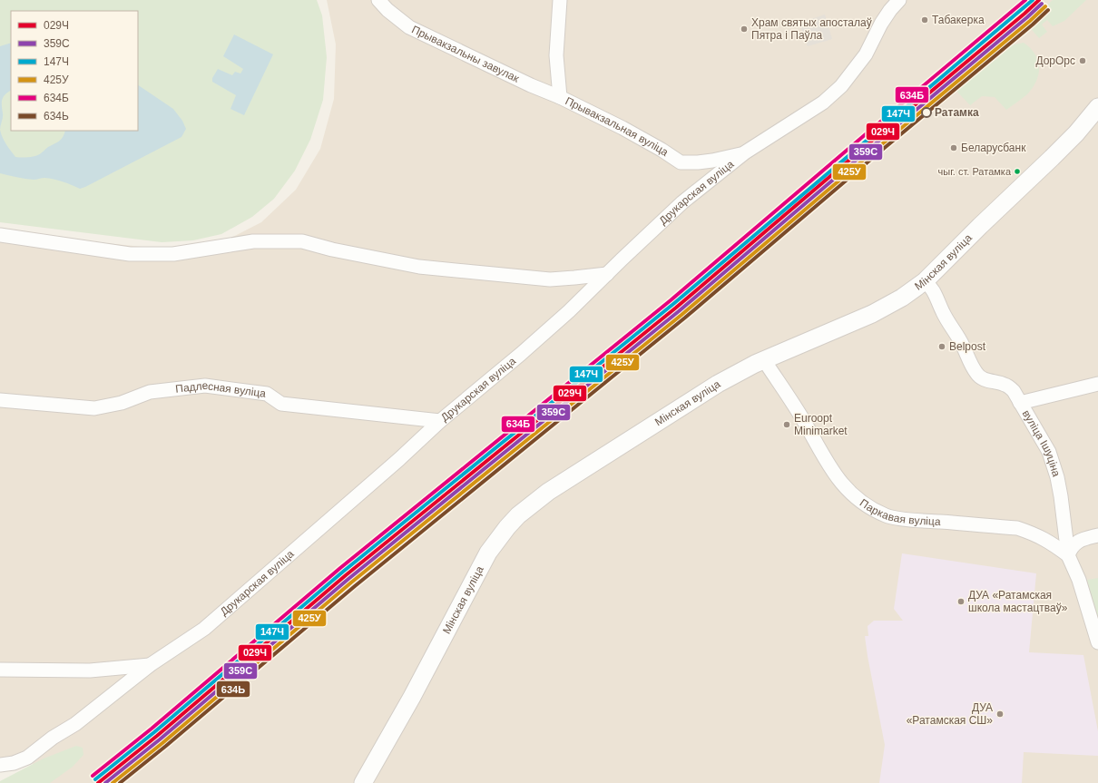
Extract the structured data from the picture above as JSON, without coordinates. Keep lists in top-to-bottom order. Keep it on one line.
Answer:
{"streets":{"street":["Прывакзальны завулак","Прывакзальная вуліца","Друкарская вуліца","Мінская вуліца","Падлесная вуліца","вуліца Ішуціна","Паркавая вуліца"]},"crossings":[["Прывакзальны завулак","Прывакзальная вуліца"],["Прывакзальная вуліца","Друкарская вуліца"],["Друкарская вуліца","Падлесная вуліца"],["Мінская вуліца","вуліца Ішуціна"],["Мінская вуліца","Паркавая вуліца"],["вуліца Ішуціна","Паркавая вуліца"]],"places":["Табакерка","Храм святых апосталаў Пятра і Паўла","ДорОрс","Ратамка","Беларусбанк","чыг. ст. Ратамка","Belpost","Euroopt Minimarket","ДУА «Ратамская школа мастацтваў»","ДУА «Ратамская СШ»"],"lines":["transit line 029Ч","transit line 147Ч","transit line 634Б","transit line 359С","transit line 425У","transit line 634Ь"],"legend":["029Ч","359С","147Ч","425У","634Б","634Ь"]}
